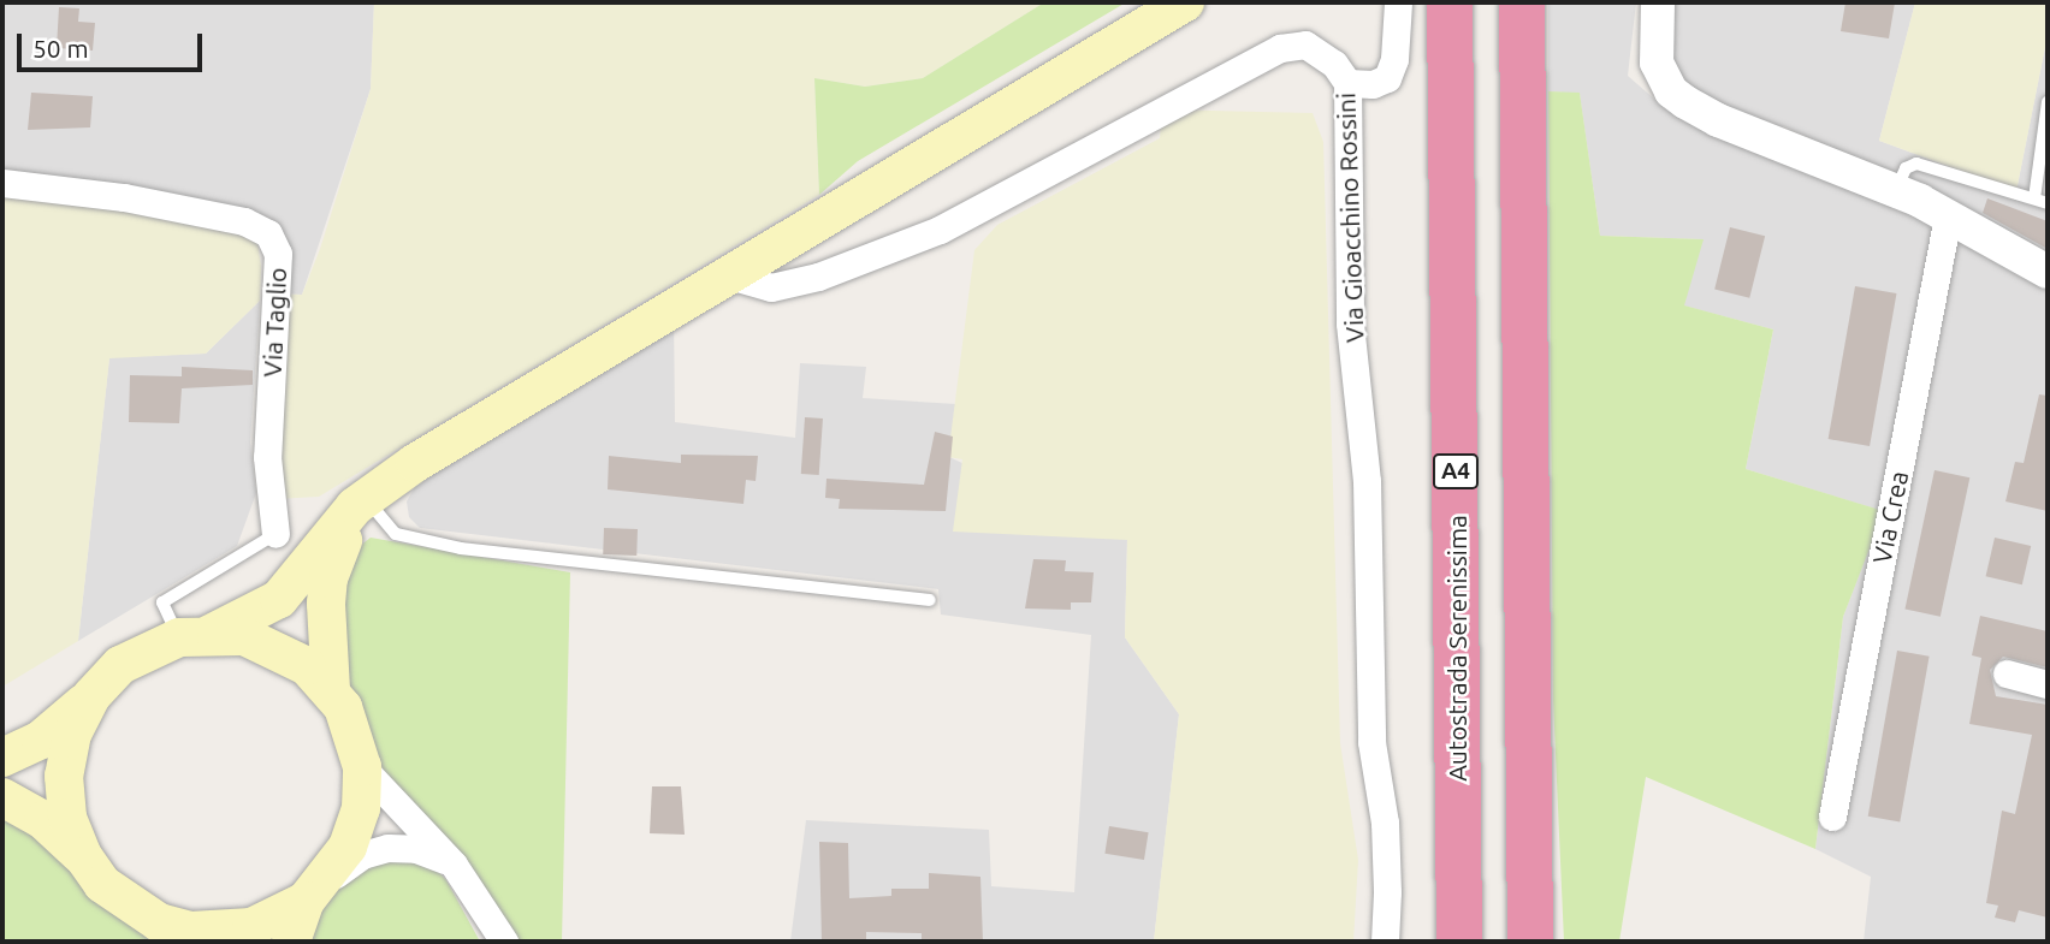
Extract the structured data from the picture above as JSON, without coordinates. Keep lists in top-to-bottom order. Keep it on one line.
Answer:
{"streets":{"highway":["A4","Autostrada Serenissima"],"street":["Via Gioacchino Rossini","Via Taglio","Via Crea"]},"scale_bar":"50 m"}
